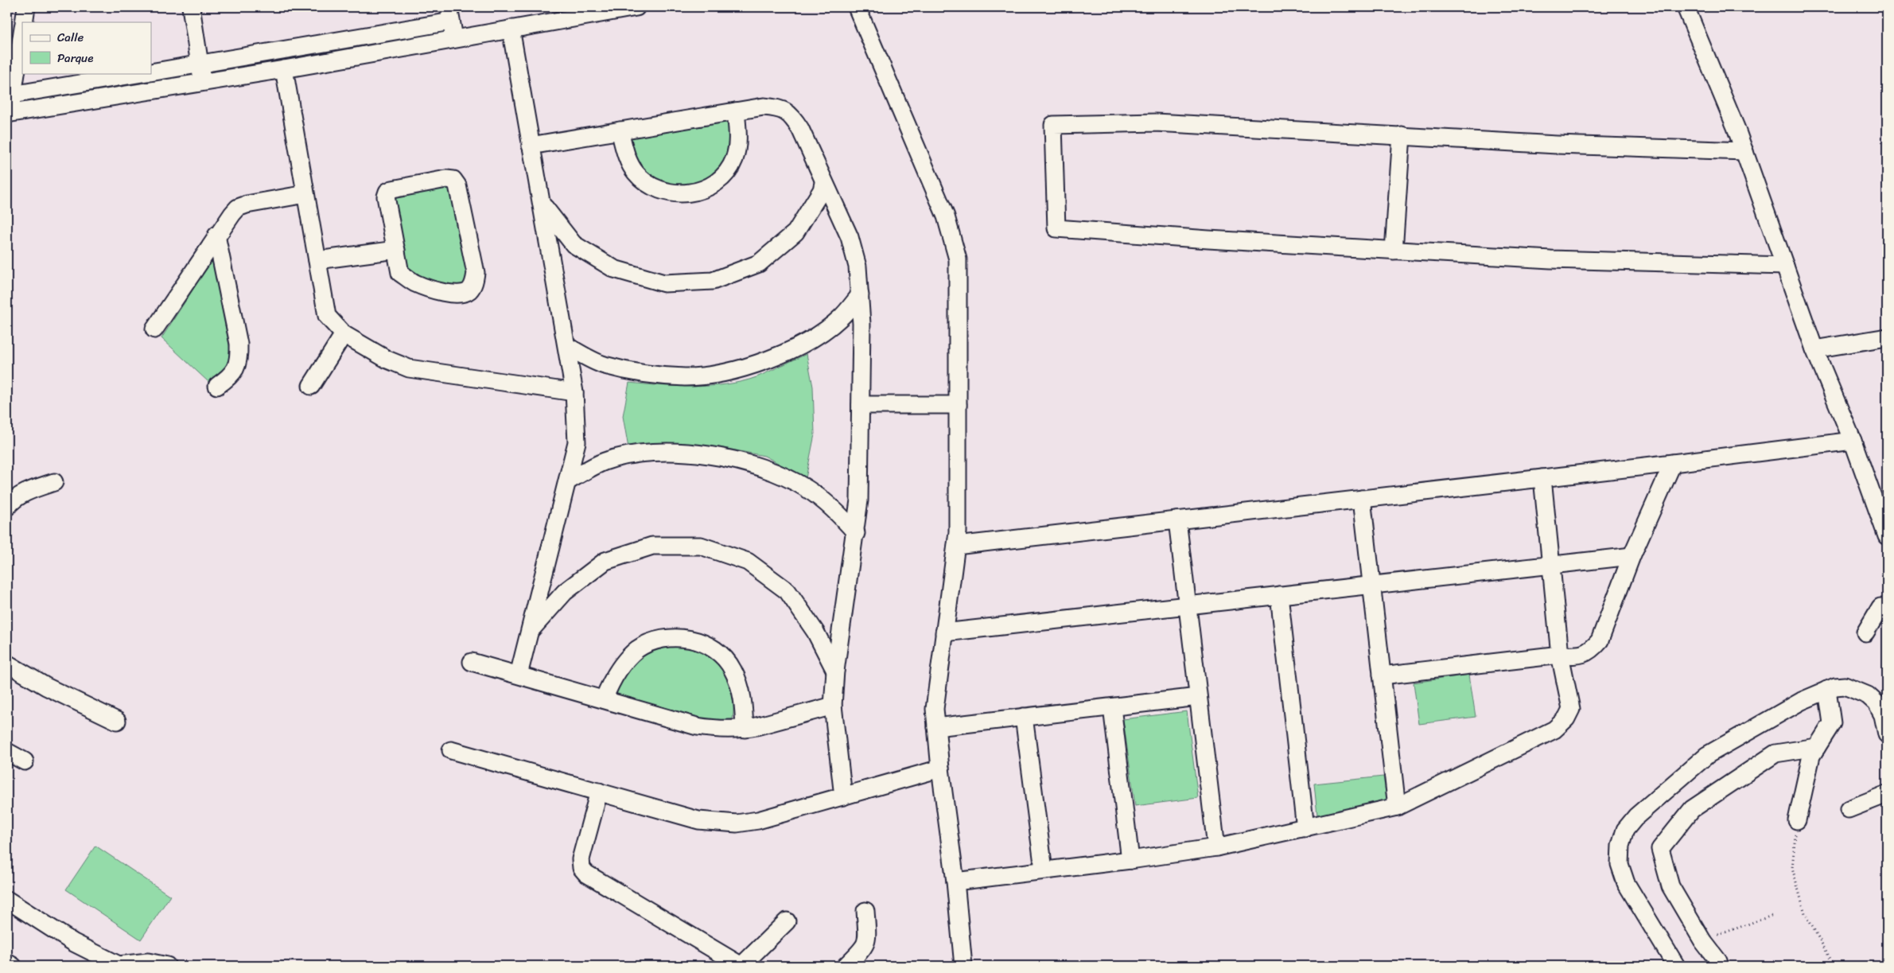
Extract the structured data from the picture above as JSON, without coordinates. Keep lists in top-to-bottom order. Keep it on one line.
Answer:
{"legend":["Calle","Parque"]}
